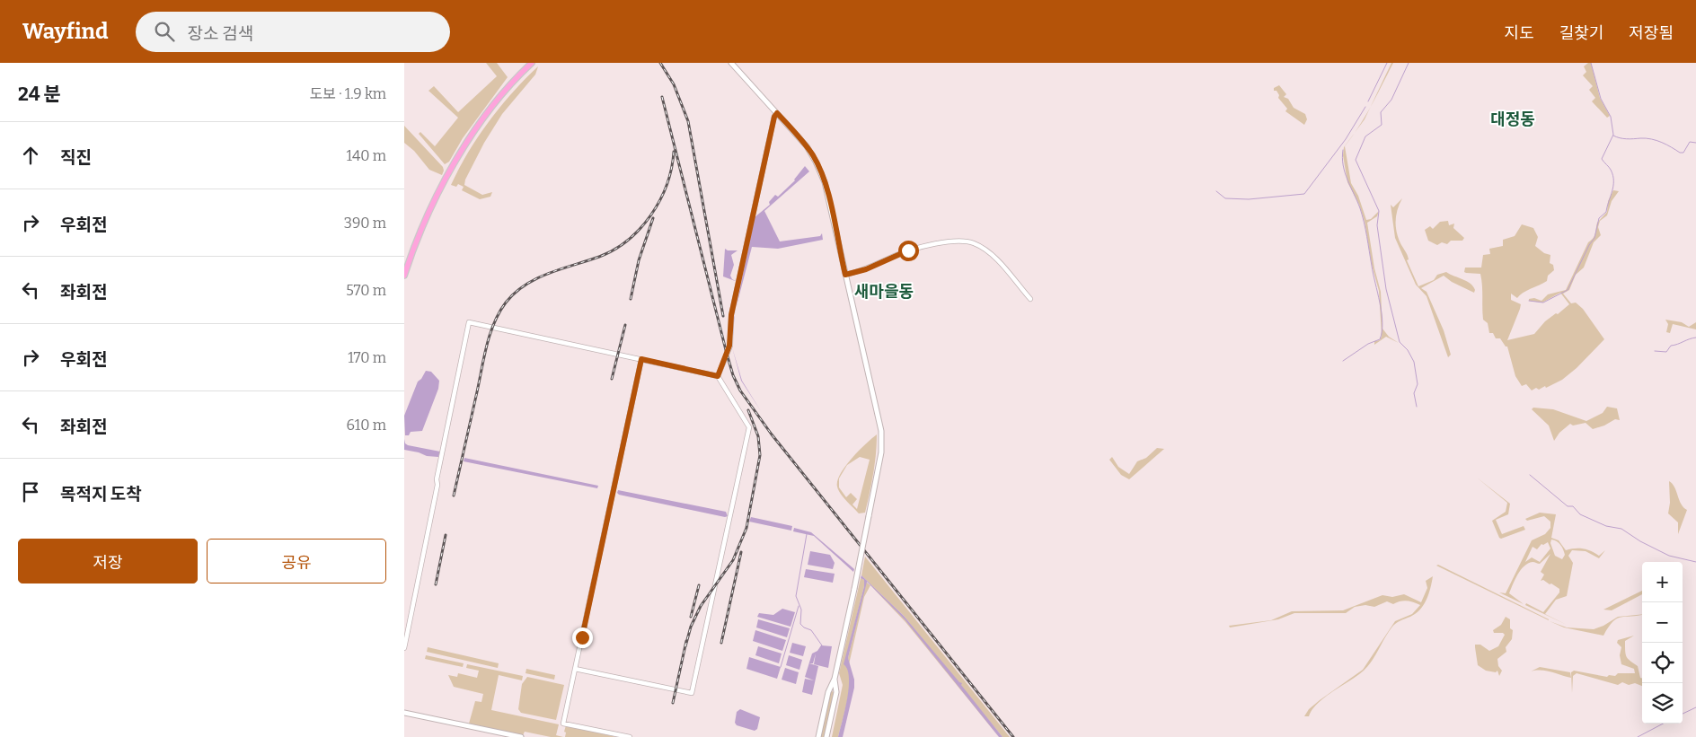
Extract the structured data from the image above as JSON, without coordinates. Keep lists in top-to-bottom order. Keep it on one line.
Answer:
{"districts":["대정동","새마을동"],"page":{"header":"Wayfind","search":"장소 검색","nav":["지도","길찾기","저장됨"],"heading":["24 분","도보 · 1.9 km"],"list":[["직진","140 m"],["우회전","390 m"],["좌회전","570 m"],["우회전","170 m"],["좌회전","610 m"],"목적지 도착"],"buttons":["저장","공유"],"map_buttons":["+","−"]}}
